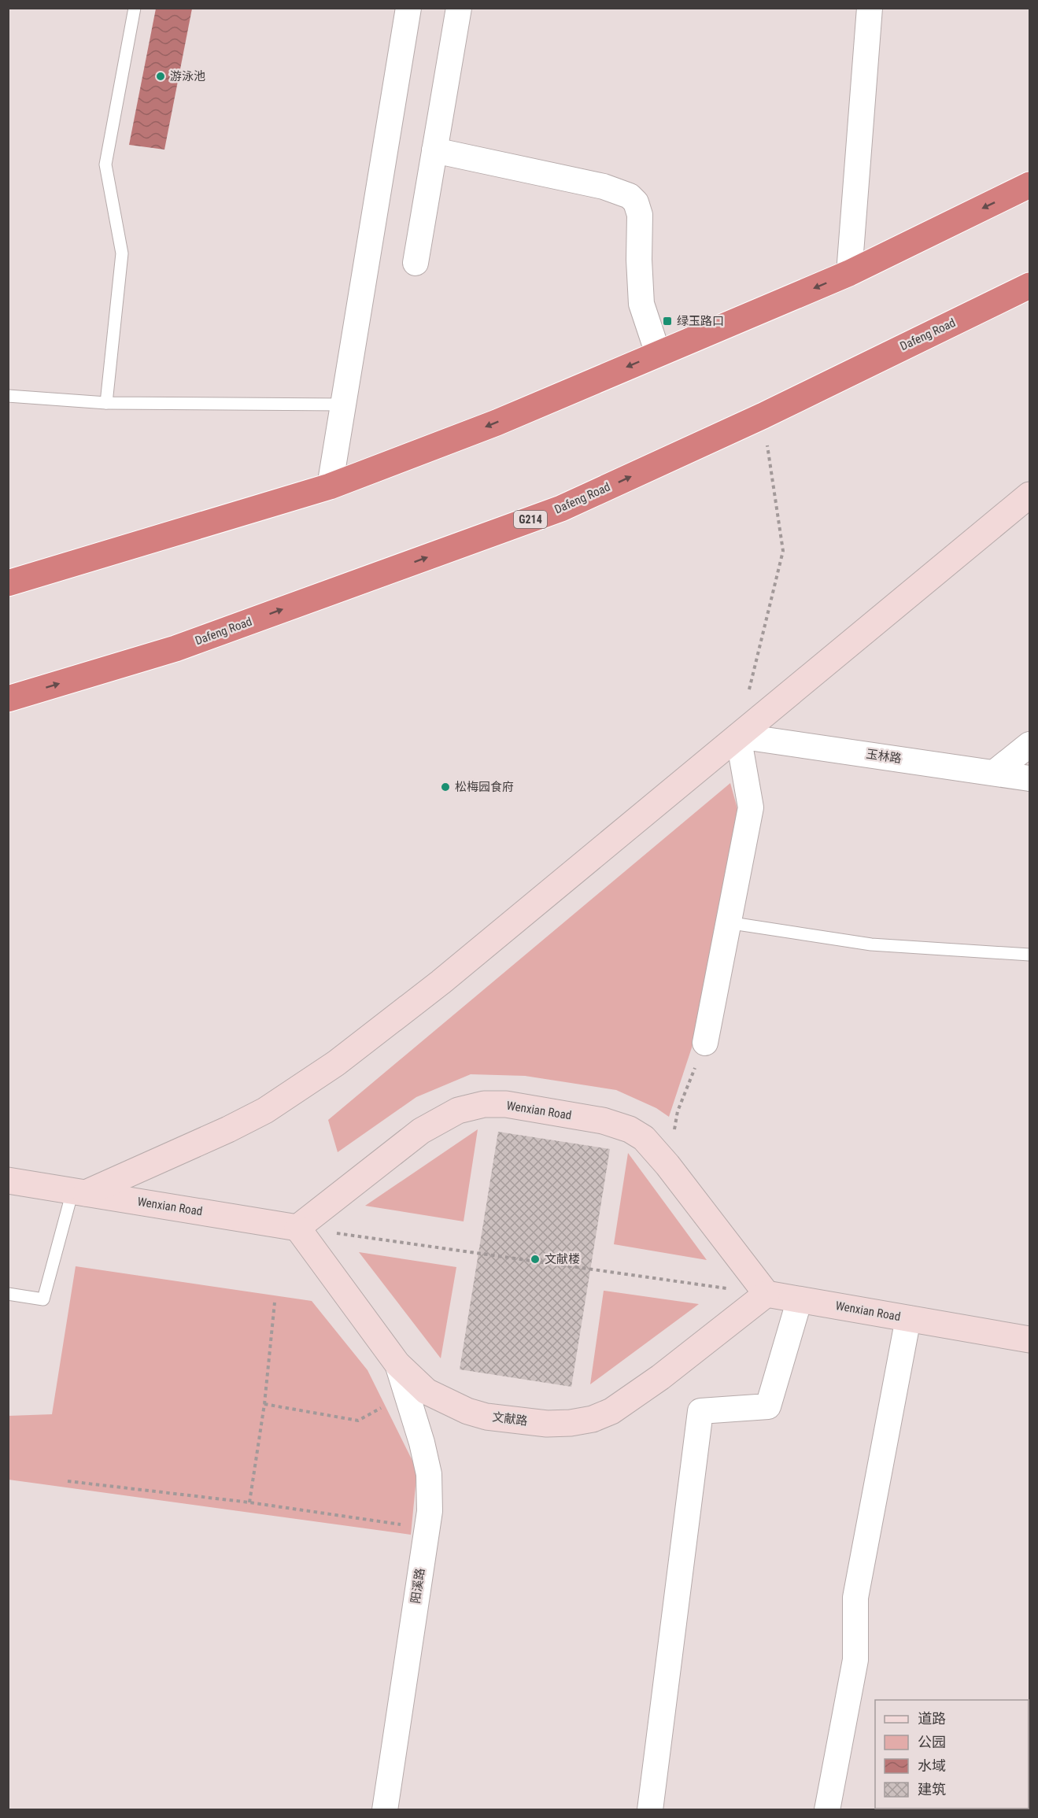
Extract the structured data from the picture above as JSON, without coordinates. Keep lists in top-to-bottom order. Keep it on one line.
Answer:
{"streets":{"highway":["Dafeng Road","G214"],"street":["玉林路","Wenxian Road","文献路","阳溪路"]},"crossings":[["Wenxian Road","文献路"],["文献路","阳溪路"]],"places":{"other":["游泳池","松梅园食府","文献楼"],"transit":["绿玉路口"]},"legend":["道路","公园","水域","建筑"]}
